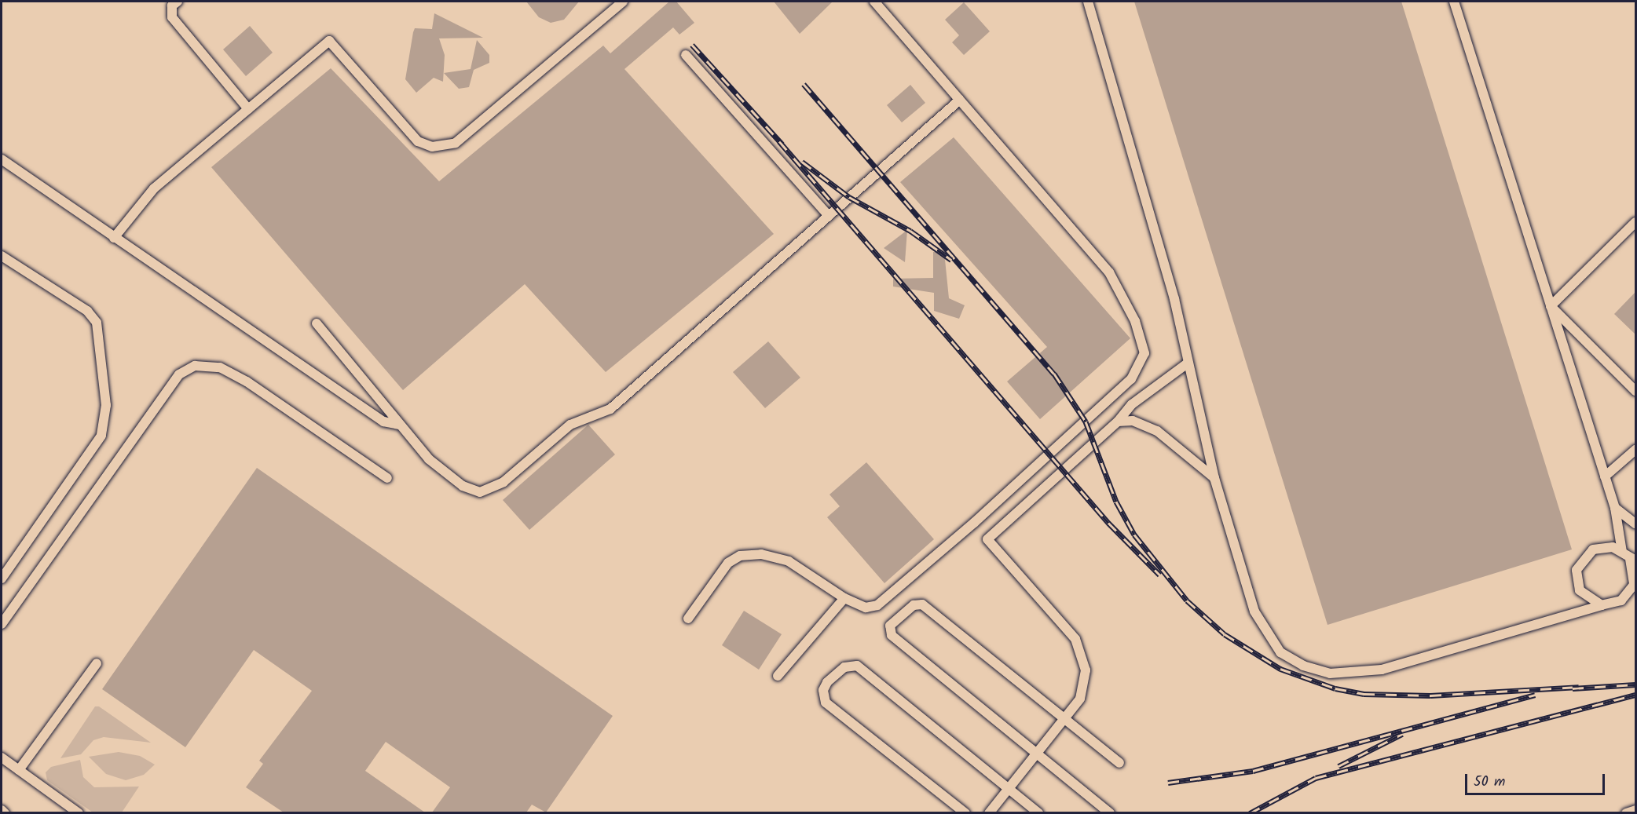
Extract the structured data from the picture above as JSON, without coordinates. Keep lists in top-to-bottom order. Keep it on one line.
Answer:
{"scale_bar":"50 m"}
